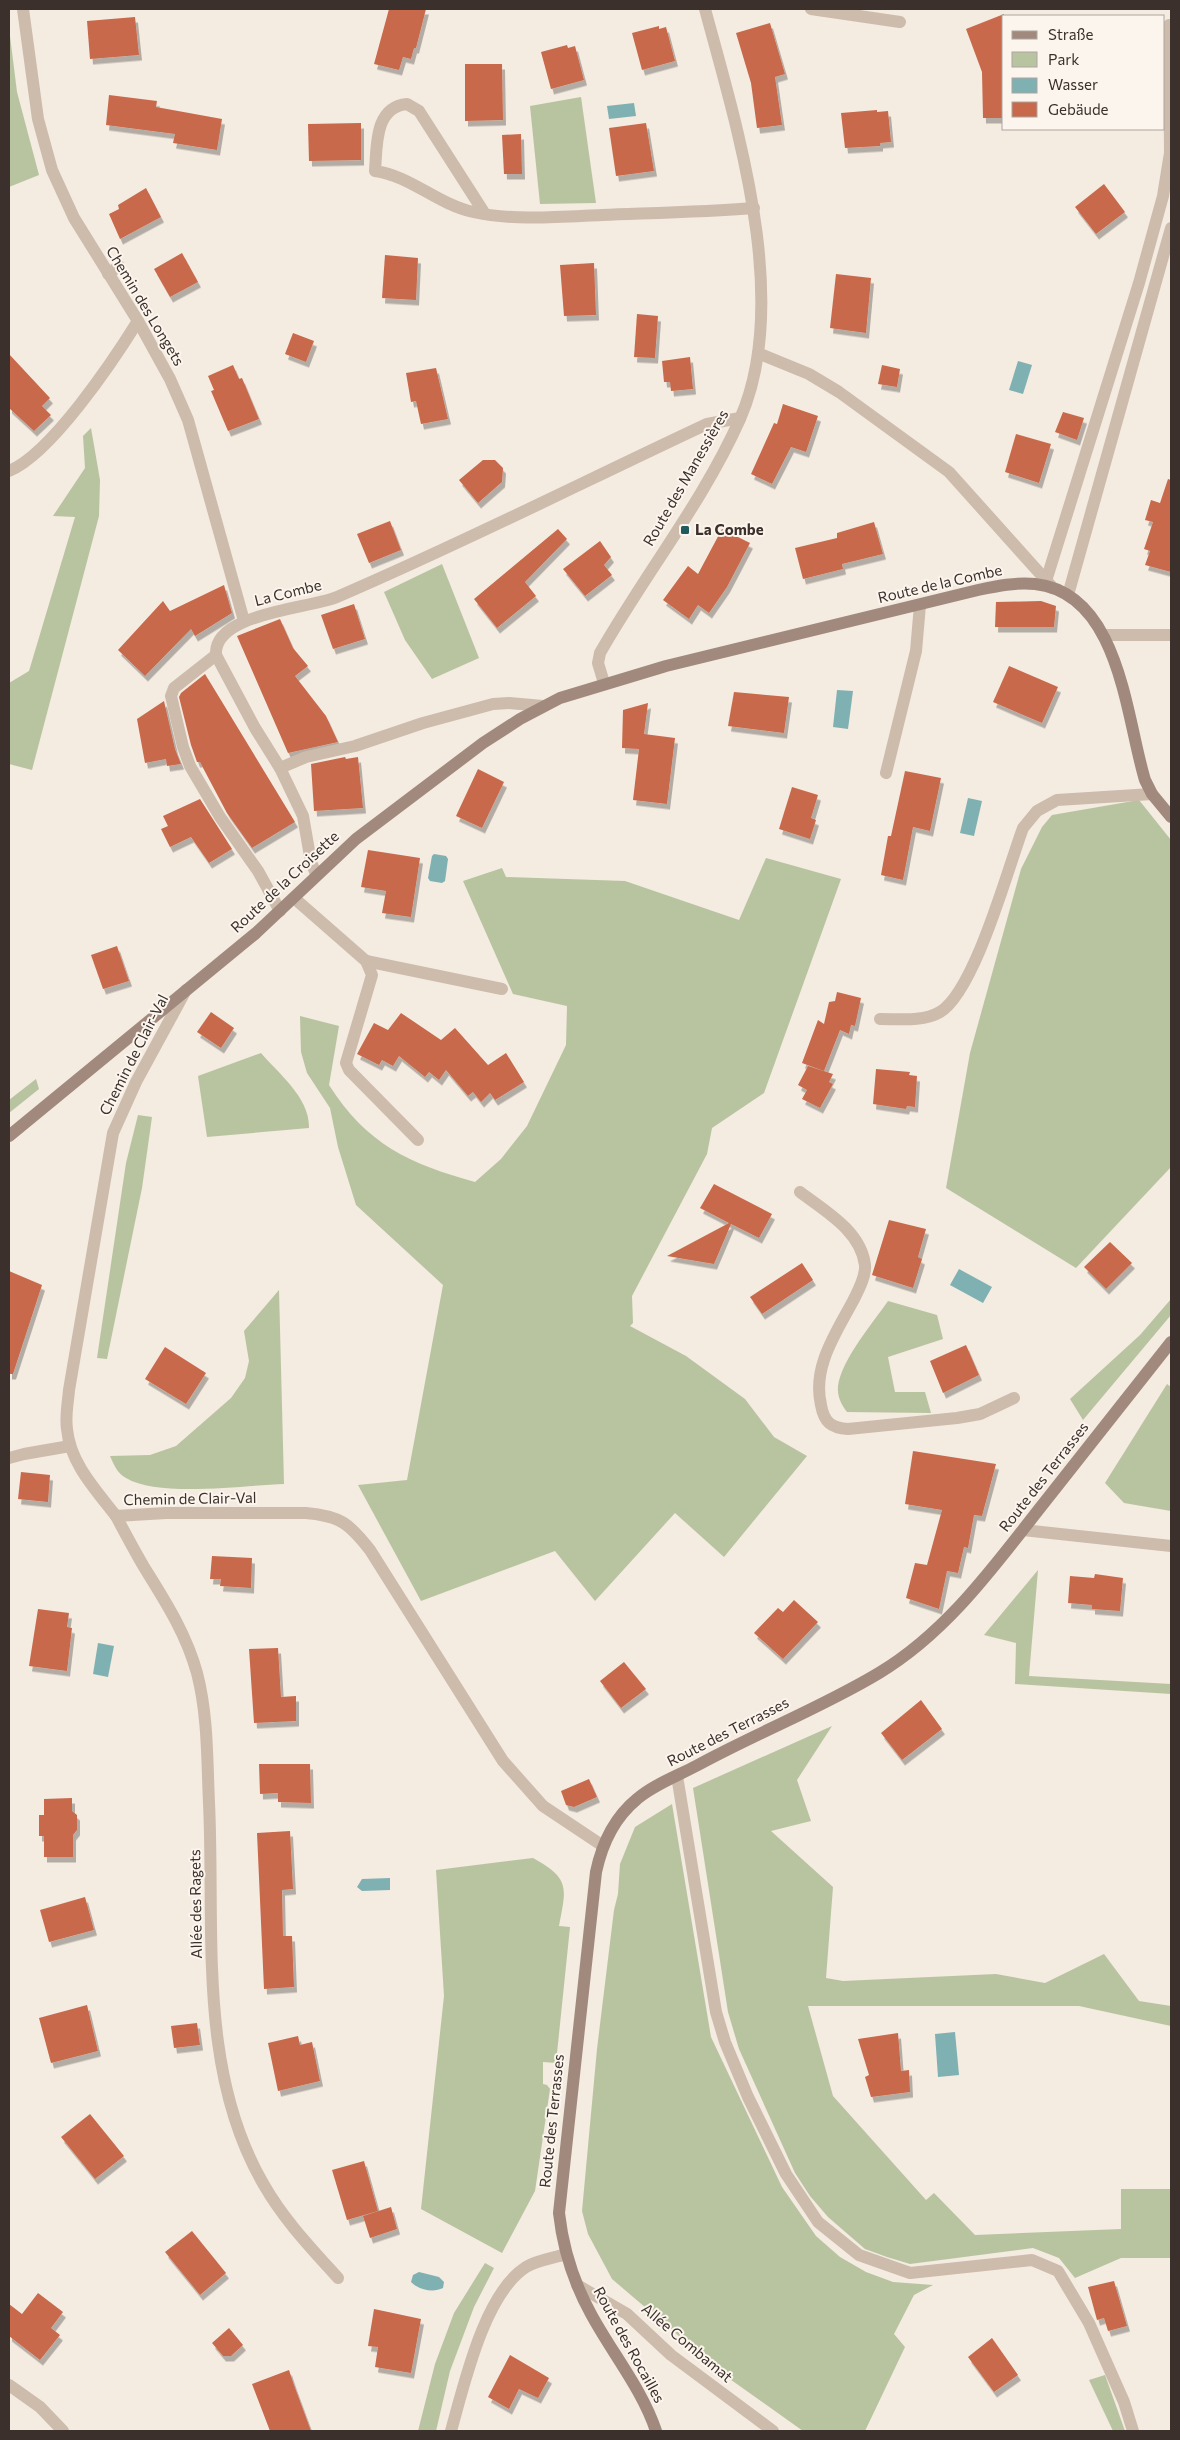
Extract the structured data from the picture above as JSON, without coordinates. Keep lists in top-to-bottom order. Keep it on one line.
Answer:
{"streets":{"street":["Chemin des Longets","Route des Manessières","Route de la Combe","La Combe","Route de la Croisette","Chemin de Clair-Val","Route des Terrasses","Allée des Ragets","Allée Combamat","Route des Rocailles"]},"crossings":[["Chemin des Longets","La Combe"],["Route des Manessières","Route de la Combe"],["Route des Manessières","La Combe"],["Route des Manessières","Route de la Croisette"],["Route de la Combe","Route de la Croisette"],["La Combe","Route de la Croisette"],["Route de la Croisette","Chemin de Clair-Val"],["Chemin de Clair-Val","Route des Terrasses"],["Chemin de Clair-Val","Allée des Ragets"],["Route des Terrasses","Allée Combamat"],["Route des Terrasses","Route des Rocailles"],["Allée Combamat","Route des Rocailles"]],"places":{"transit":["La Combe"]},"legend":["Straße","Park","Wasser","Gebäude"]}
